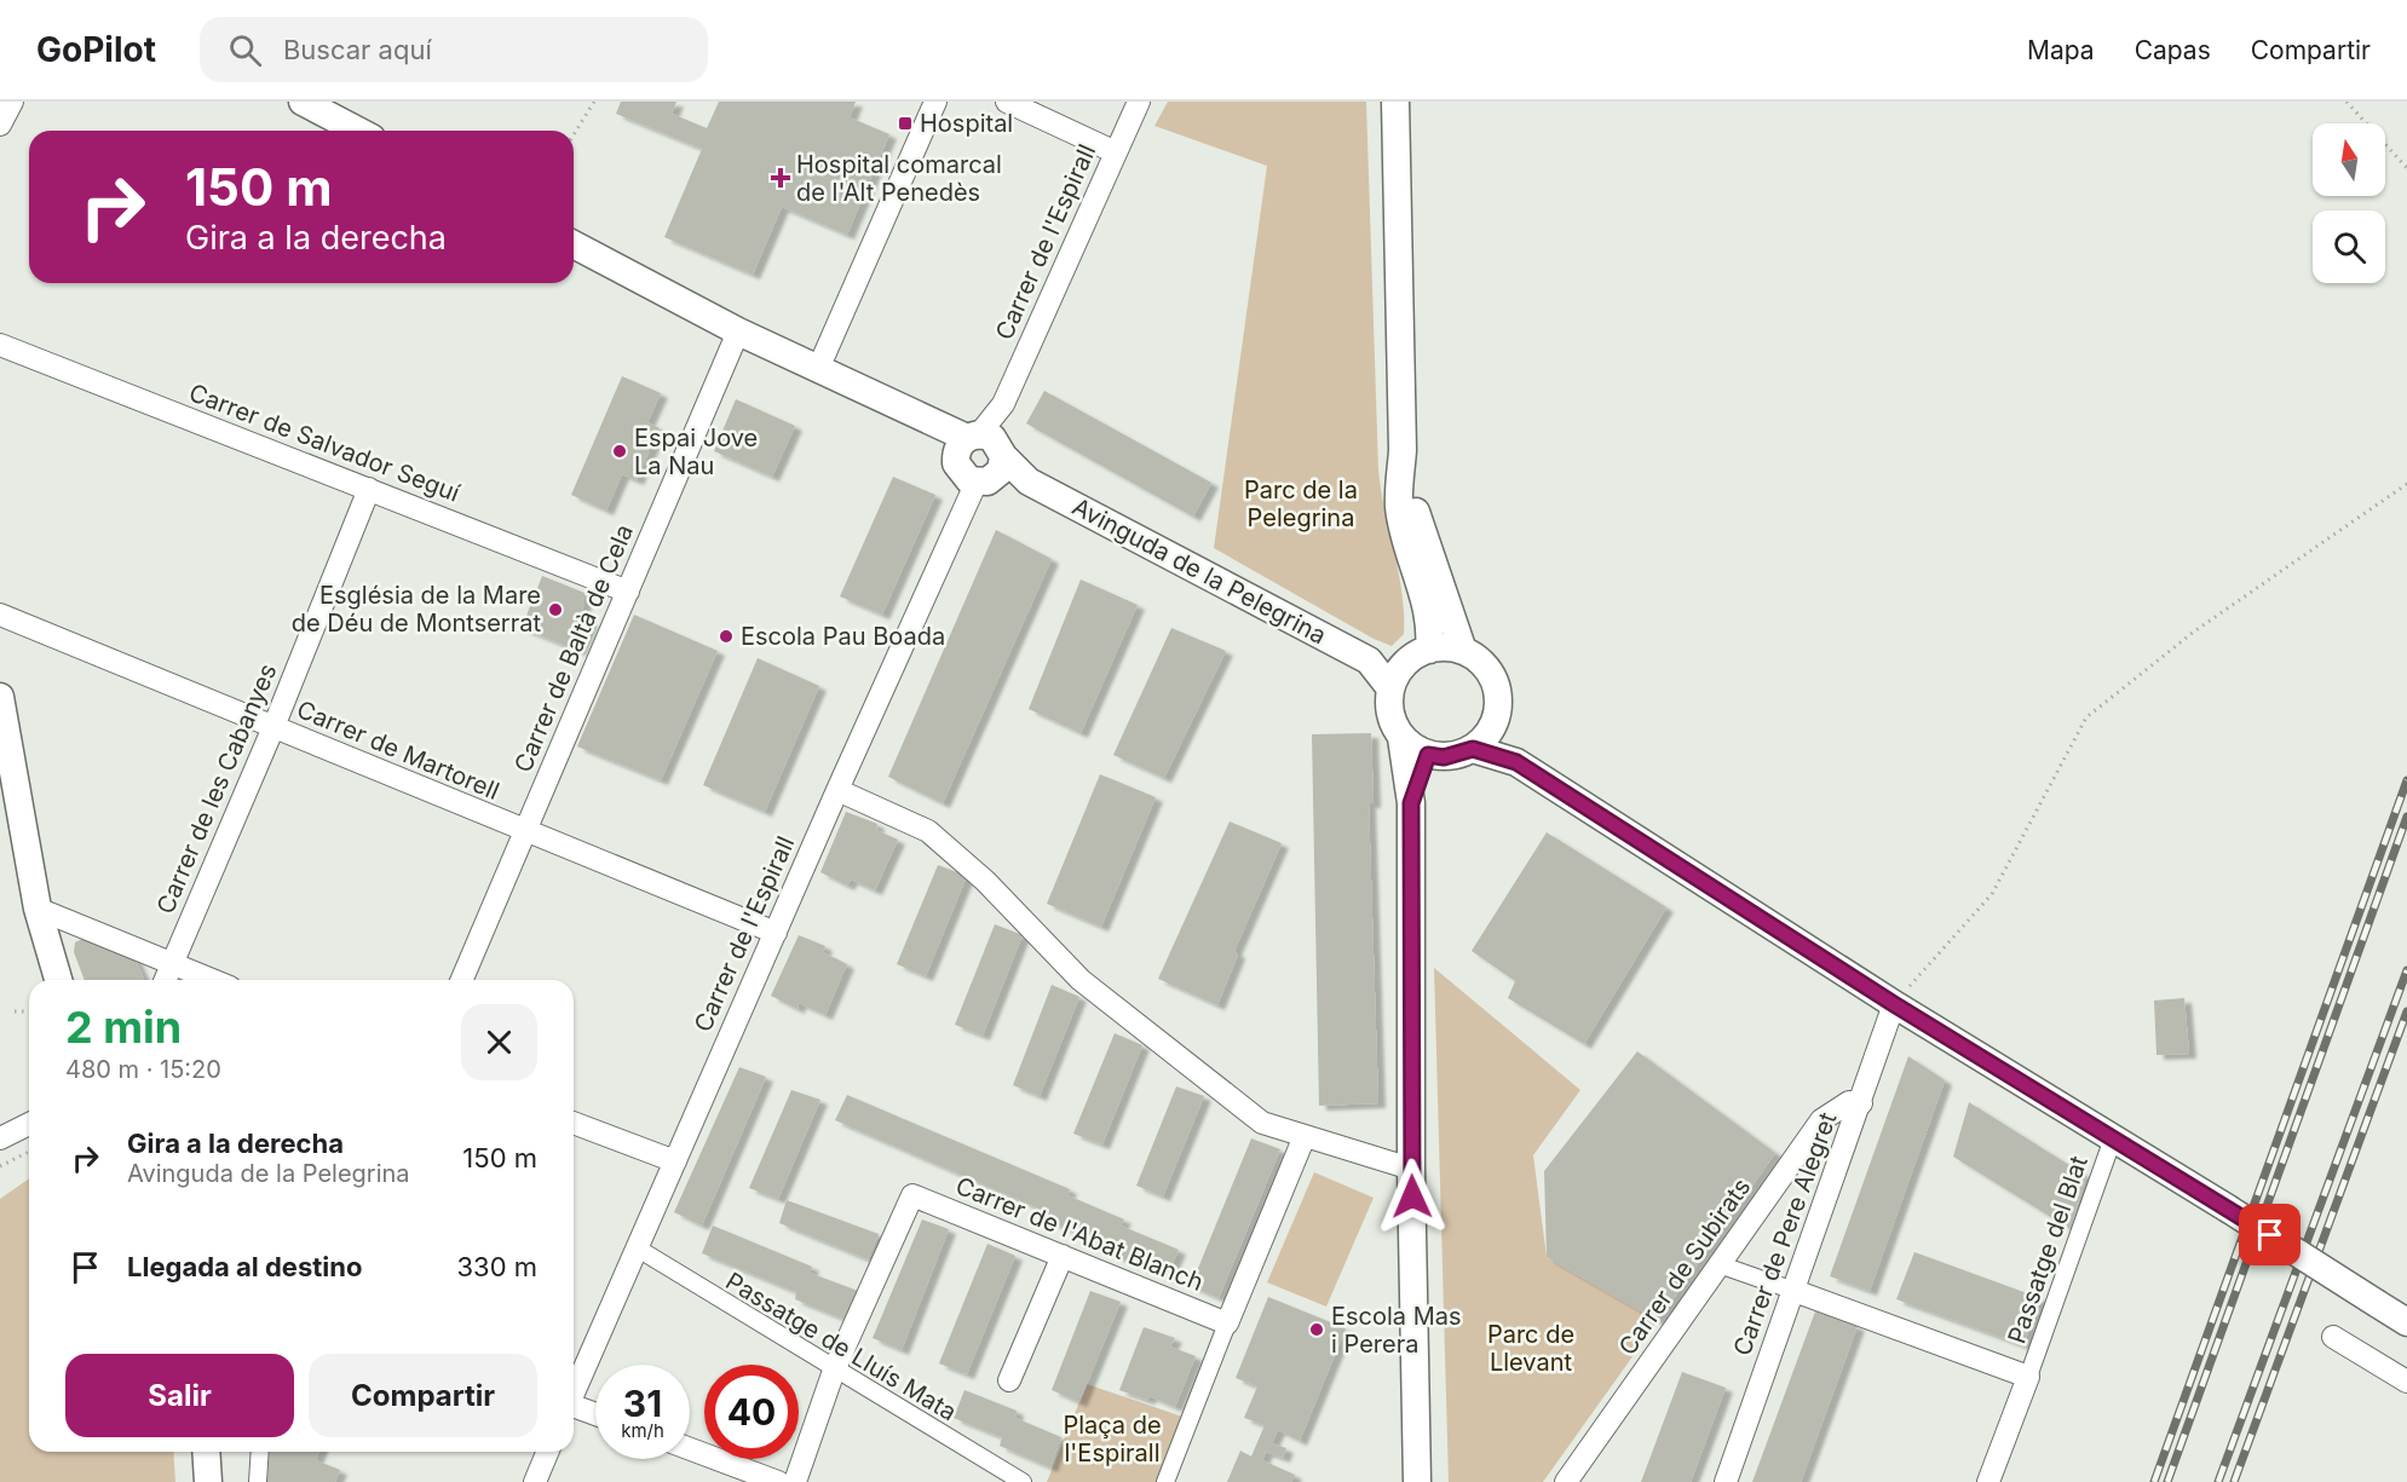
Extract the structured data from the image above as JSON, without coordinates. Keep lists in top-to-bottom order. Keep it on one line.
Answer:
{"streets":{"street":["Carrer de l'Espirall","Carrer de Salvador Seguí","Avinguda de la Pelegrina","Carrer de Baltà de Cela","Carrer de Martorell","Carrer de les Cabanyes","Carrer de l'Abat Blanch","Carrer de Pere Alegret","Passatge del Blat","Carrer de Subirats","Passatge de Lluís Mata"]},"crossings":[["Carrer de l'Espirall","Avinguda de la Pelegrina"],["Carrer de l'Espirall","Carrer de Martorell"],["Carrer de l'Espirall","Passatge de Lluís Mata"],["Carrer de Salvador Seguí","Carrer de Baltà de Cela"],["Carrer de Salvador Seguí","Carrer de les Cabanyes"],["Carrer de Baltà de Cela","Carrer de Martorell"],["Carrer de Martorell","Carrer de les Cabanyes"],["Carrer de l'Abat Blanch","Passatge de Lluís Mata"],["Carrer de Pere Alegret","Carrer de Subirats"]],"parks":["Parc de la Pelegrina","Parc de Llevant","Plaça de l'Espirall"],"places":{"transit":["Hospital"],"health":["Hospital comarcal de l'Alt Penedès"],"other":["Espai Jove La Nau","Església de la Mare de Déu de Montserrat","Escola Pau Boada","Escola Mas i Perera"]},"north":"top","page":{"header":"GoPilot","search":"Buscar aquí","nav":["Mapa","Capas","Compartir"],"turn":["150 m","Gira a la derecha"],"heading":["2 min","480 m · 15:20"],"list":[{"name":"Gira a la derecha","note":"Avinguda de la Pelegrina","value":"150 m"},{"name":"Llegada al destino","value":"330 m"}],"buttons":["Salir","Compartir"],"speed":"31 km/h","limit":"40"}}
